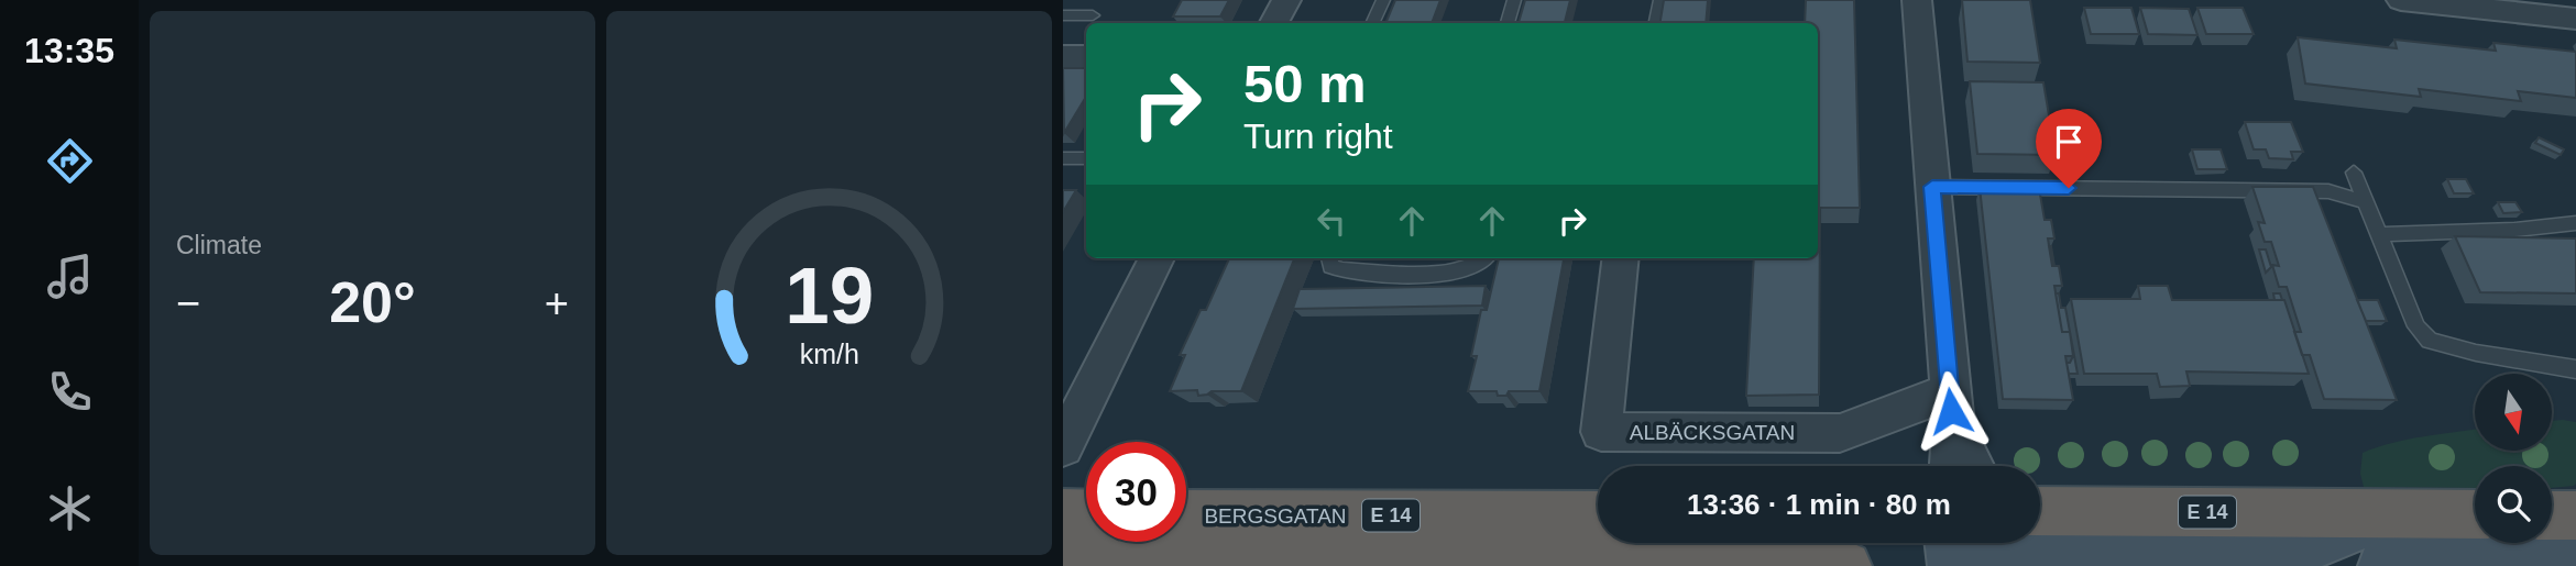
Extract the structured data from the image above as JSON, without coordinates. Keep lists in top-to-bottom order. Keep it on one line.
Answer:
{"streets":{"highway":["E 14","BERGSGATAN"],"street":["ALBÄCKSGATAN"]},"north":"bottom","page":{"tabs":"13:35","tile":"Climate","turn":["50 m","Turn right"],"heat":["−","20°","+"],"limit":"30","trip":"13:36 · 1 min · 80 m","gauge":["19","km/h"]}}
